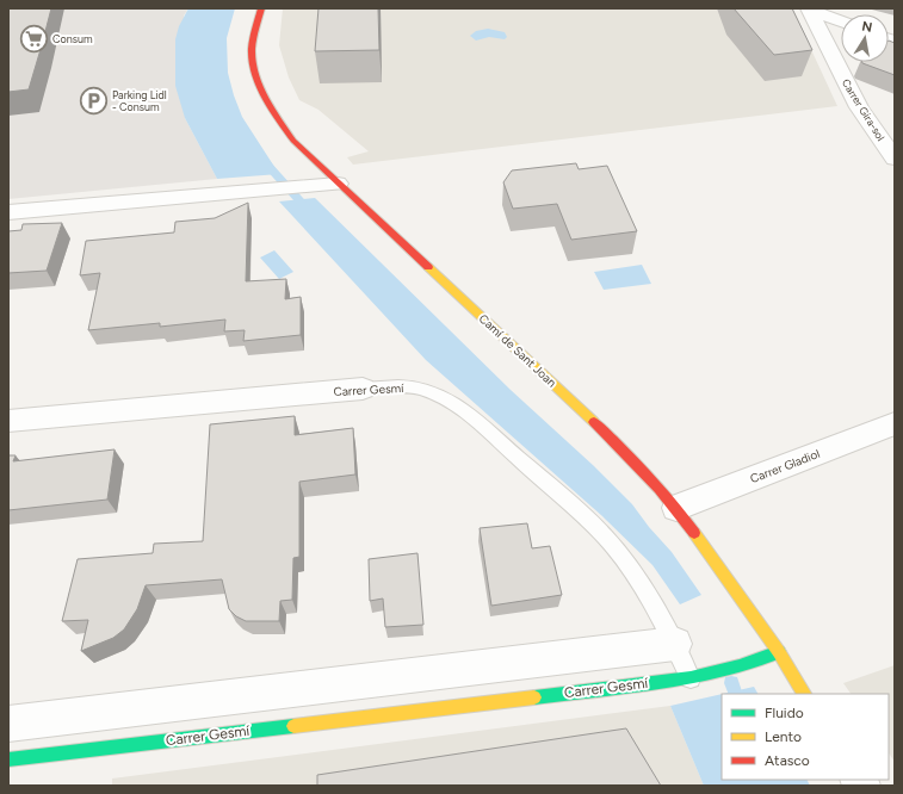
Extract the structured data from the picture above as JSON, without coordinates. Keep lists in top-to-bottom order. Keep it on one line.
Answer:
{"streets":{"street":["Carrer Gira-sol","Camí de Sant Joan","Carrer Gesmí","Carrer Gladiol"]},"crossings":[["Camí de Sant Joan","Carrer Gesmí"],["Camí de Sant Joan","Carrer Gladiol"]],"places":{"supermarket":["Consum"],"parking":["Parking Lidl - Consum"]},"legend":["Fluido","Lento","Atasco"],"north":"top"}
